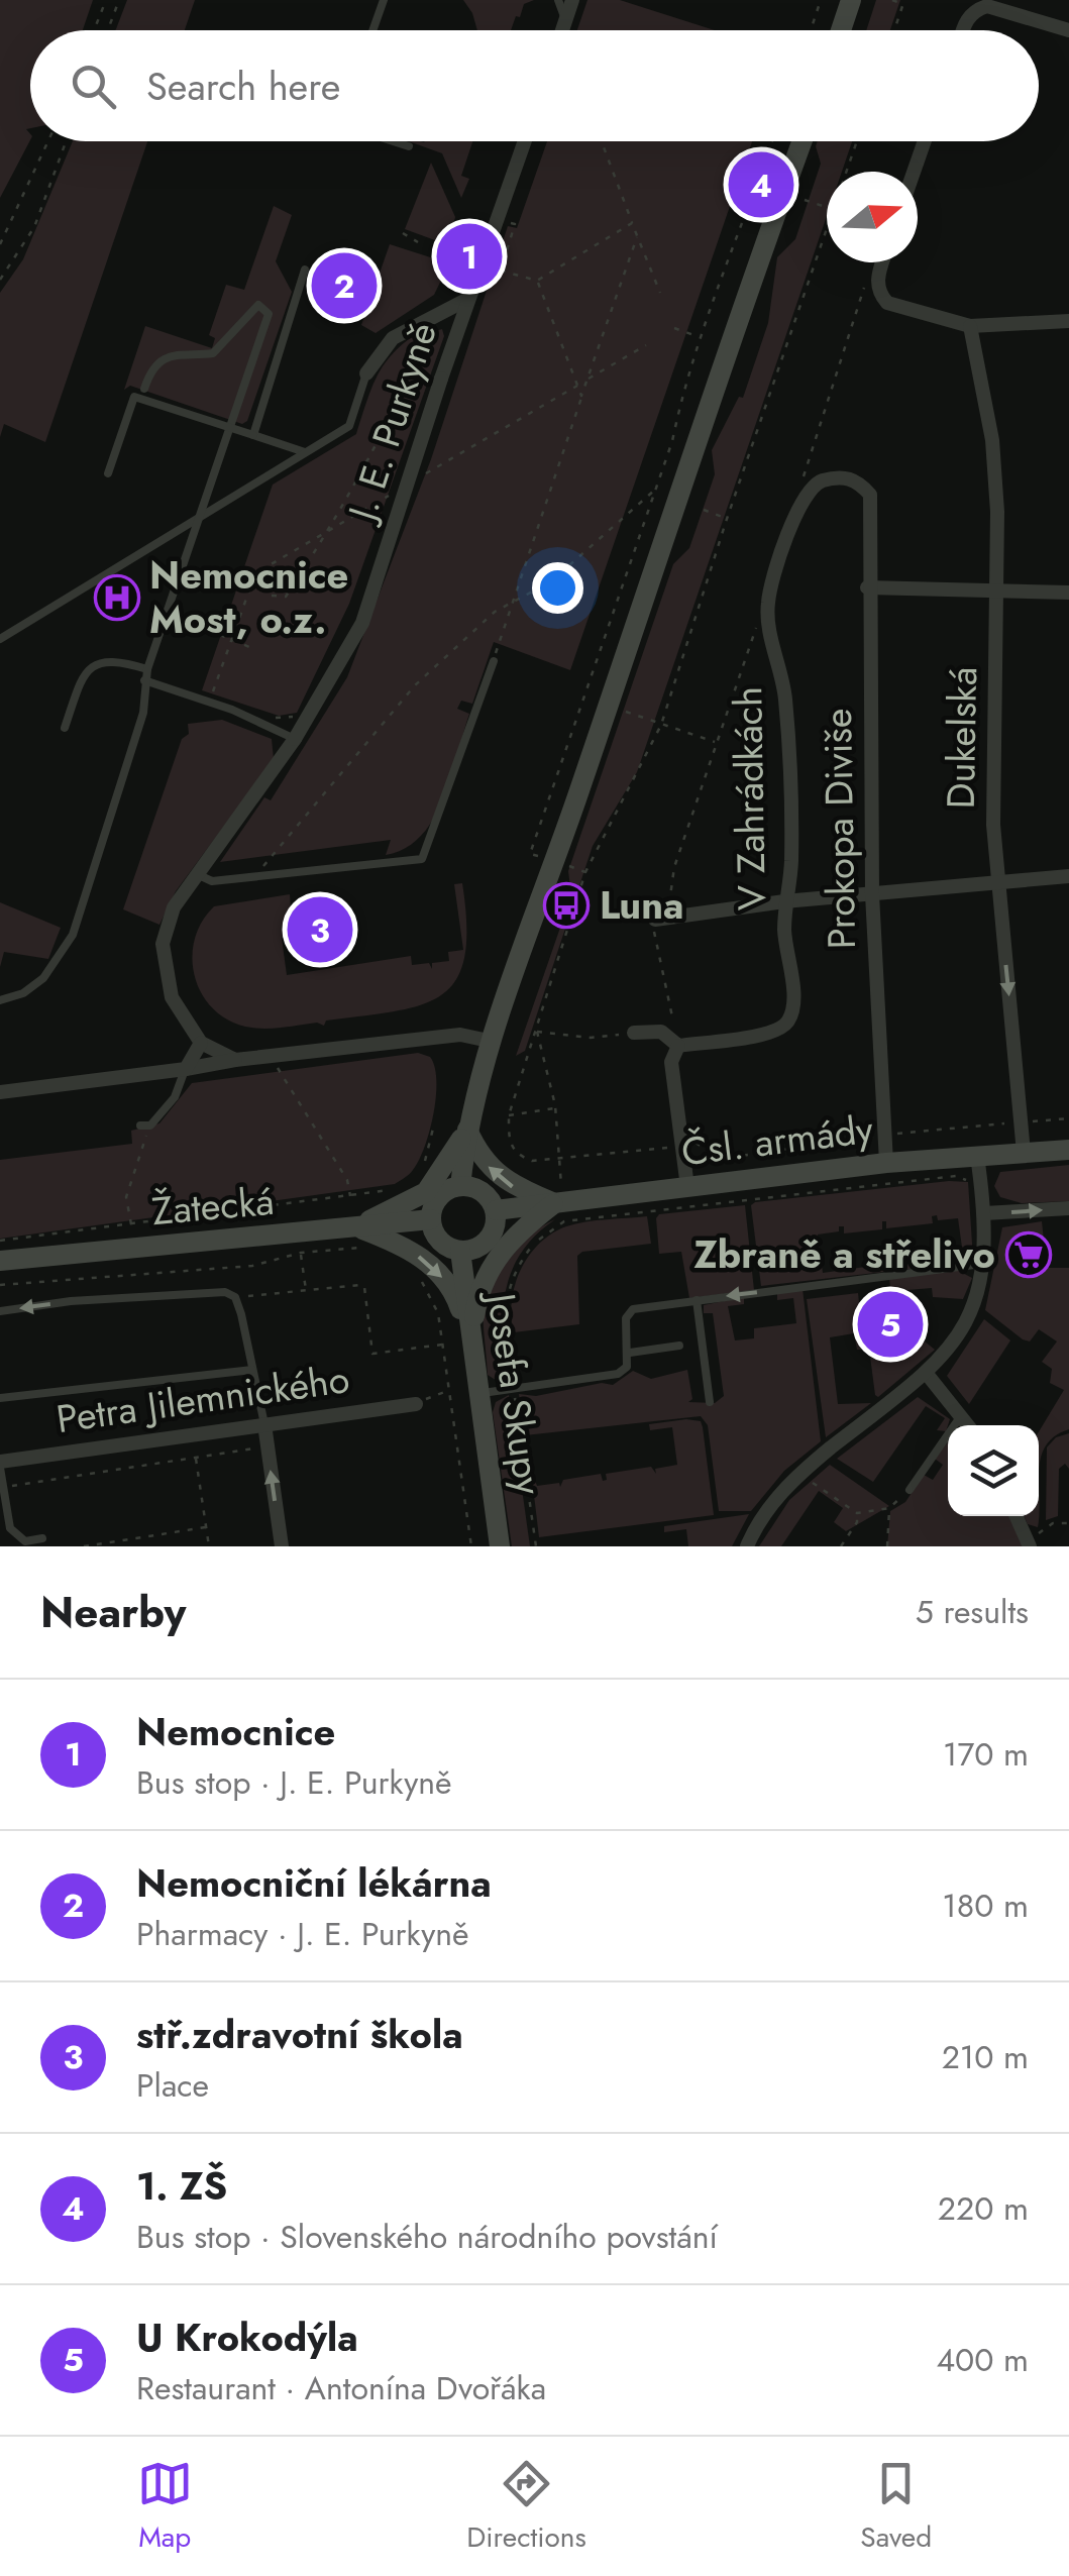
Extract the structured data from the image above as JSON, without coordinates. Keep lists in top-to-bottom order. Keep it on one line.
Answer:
{"streets":{"street":["J. E. Purkyně","Dukelská","V Zahrádkách","Prokopa Diviše","Čsl. armády","Žatecká","Josefa Skupy","Petra Jilemnického"]},"crossings":[["Dukelská","Čsl. armády"],["V Zahrádkách","Prokopa Diviše"],["Prokopa Diviše","Čsl. armády"],["Čsl. armády","Žatecká"],["Čsl. armády","Josefa Skupy"],["Žatecká","Josefa Skupy"]],"places":{"hospital":["Nemocnice Most, o.z."],"bus stop":["Luna"],"supermarket":["Zbraně a střelivo"]},"north":"right","page":{"search":"Search here","pins":["4","1","2","3","5"],"heading":["Nearby","5 results"],"list":[{"mark":"1","name":"Nemocnice","note":"Bus stop · J. E. Purkyně","value":"170 m"},{"mark":"2","name":"Nemocniční lékárna","note":"Pharmacy · J. E. Purkyně","value":"180 m"},{"mark":"3","name":"stř.zdravotní škola","note":"Place","value":"210 m"},{"mark":"4","name":"1. ZŠ","note":"Bus stop · Slovenského národního povstání","value":"220 m"},{"mark":"5","name":"U Krokodýla","note":"Restaurant · Antonína Dvořáka","value":"400 m"}],"nav":["Map","Directions","Saved"]}}
